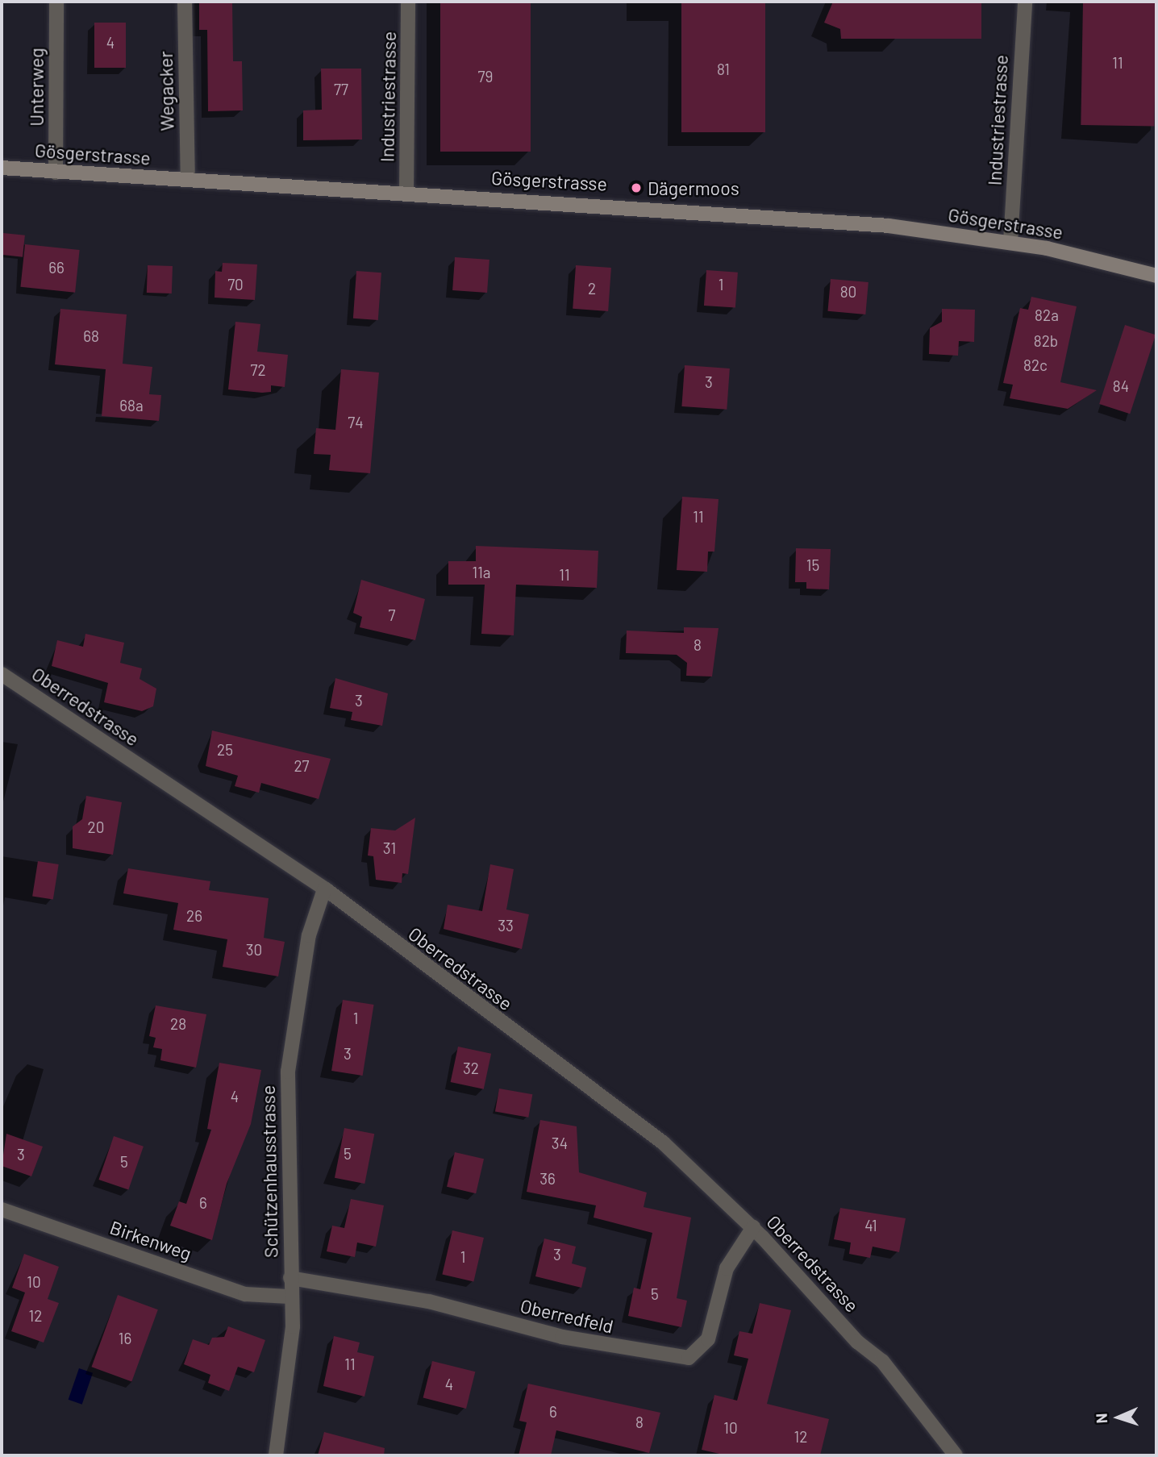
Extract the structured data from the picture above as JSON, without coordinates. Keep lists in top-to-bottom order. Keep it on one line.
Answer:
{"streets":{"main road":["Gösgerstrasse"],"street":["Unterweg","Wegacker","Industriestrasse","Oberredstrasse","Schützenhausstrasse","Birkenweg","Oberredfeld"]},"crossings":[["Unterweg","Gösgerstrasse"],["Wegacker","Gösgerstrasse"],["Industriestrasse","Gösgerstrasse"],["Oberredstrasse","Schützenhausstrasse"],["Oberredstrasse","Oberredfeld"],["Schützenhausstrasse","Birkenweg"],["Schützenhausstrasse","Oberredfeld"]],"places":["Dägermoos"],"house_numbers":["4","11","81","79","77","66","70","1","2","80","82a","68","82b","82c","72","3","84","68a","74","11","15","11a","11","7","8","3","25","27","20","31","26","33","30","1","28","3","32","4","34","5","3","5","36","6","41","3","1","10","5","12","16","11","4","6","8","10","12"],"north":"left"}
